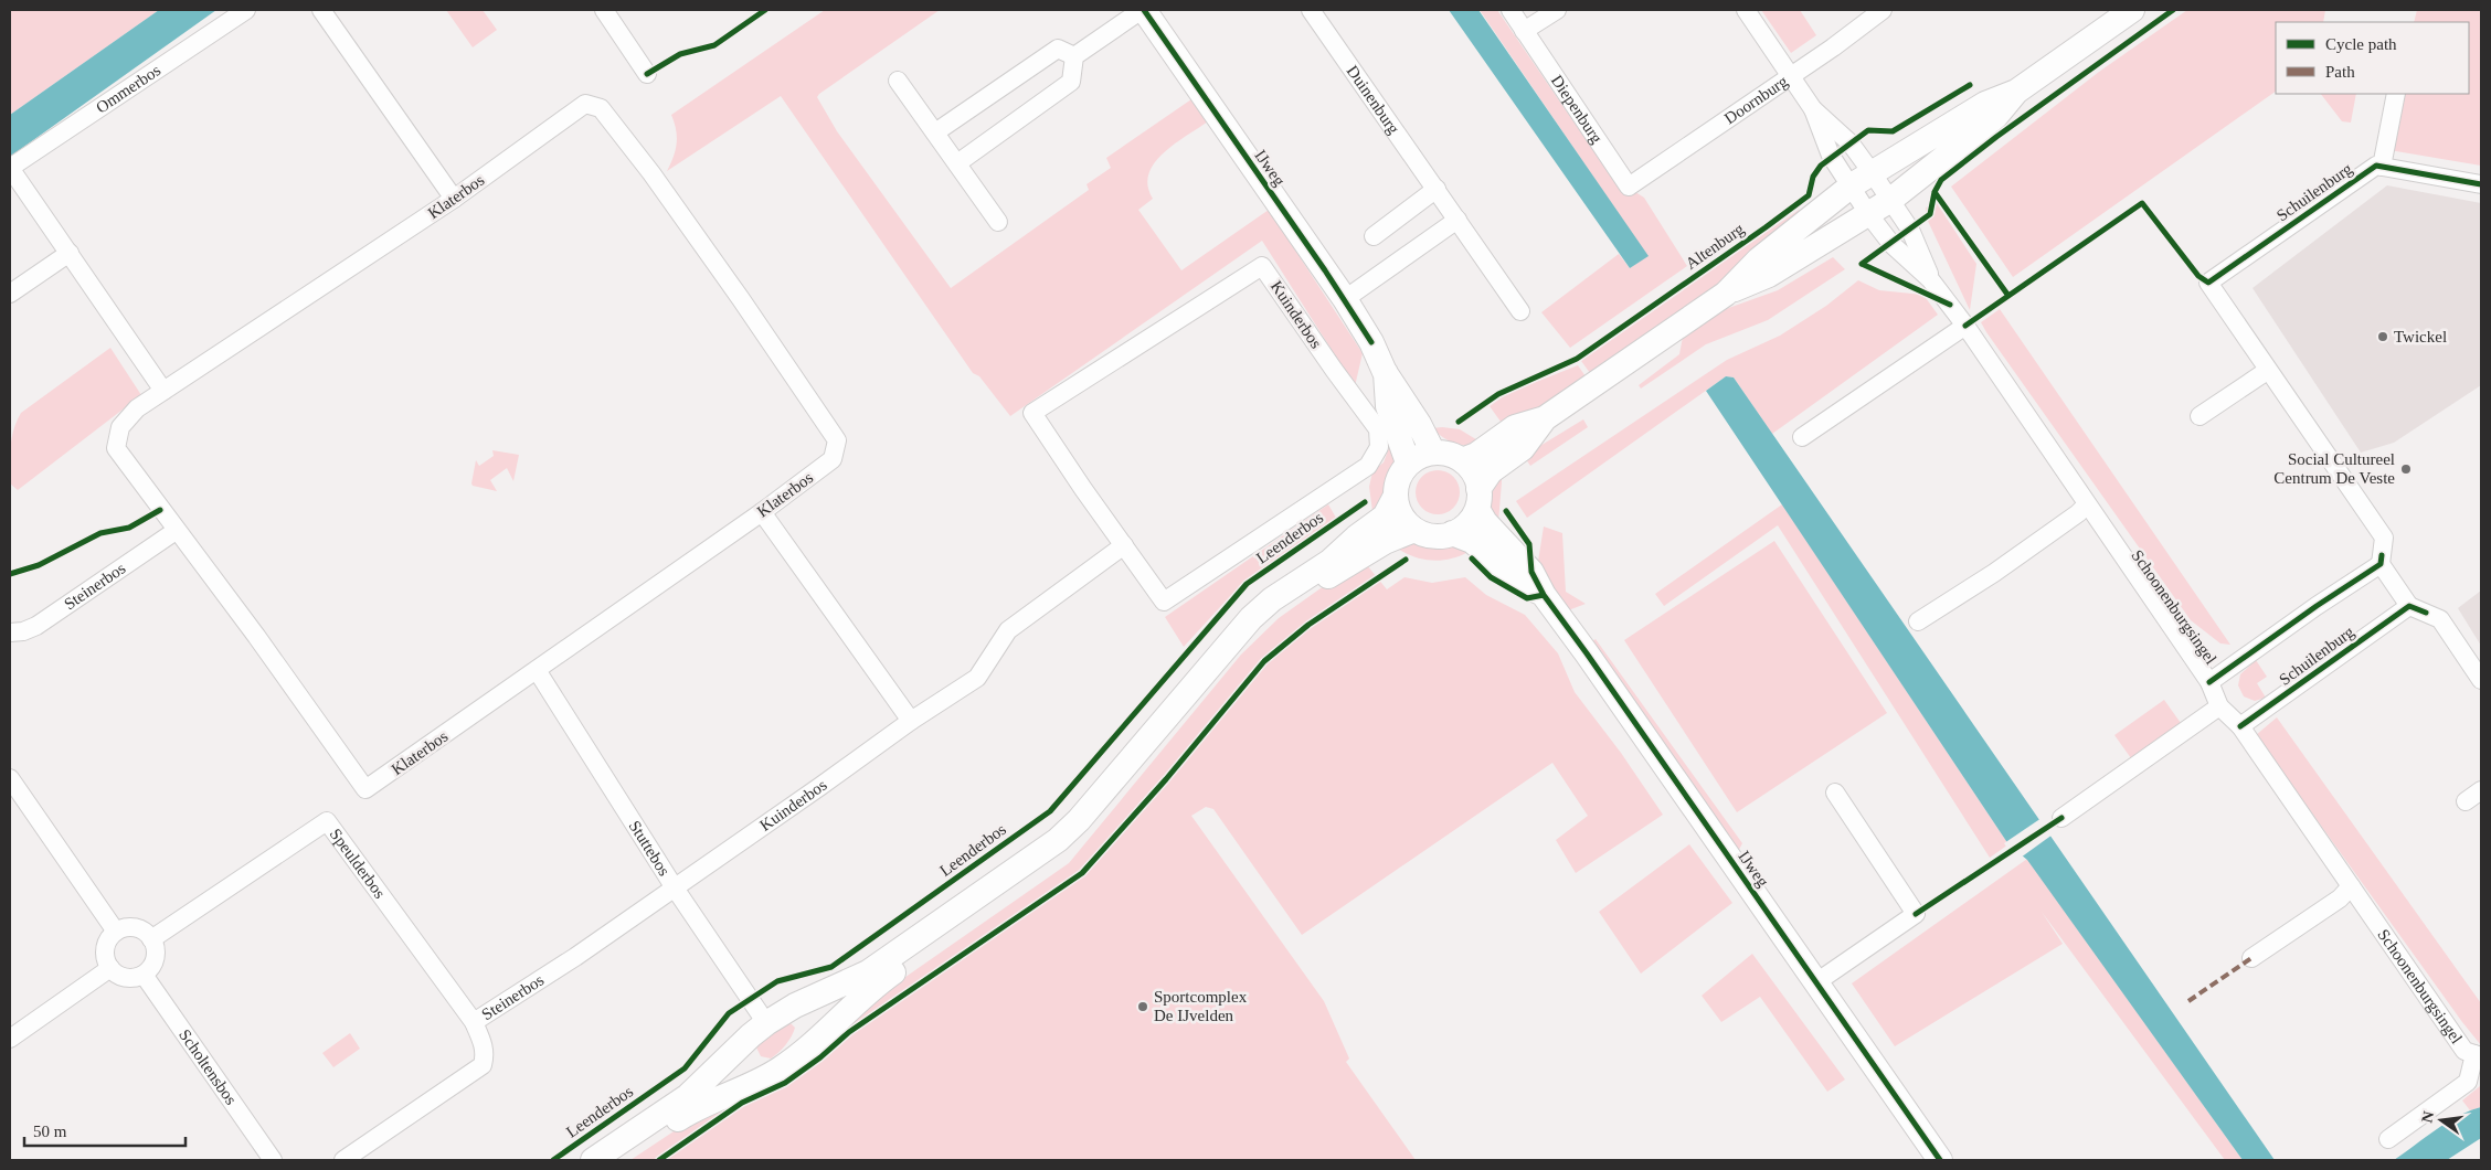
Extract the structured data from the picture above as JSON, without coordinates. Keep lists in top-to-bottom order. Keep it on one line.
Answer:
{"streets":{"main road":["IJweg"],"street":["Ommerbos","Duinenburg","Doornburg","Diepenburg","Schuilenburg","Klaterbos","Kuinderbos","Steinerbos","Schoonenburgsingel","Stuttebos","Speulderbos","Scholtensbos"],"cycle path":["Altenburg","Leenderbos"]},"crossings":[["Doornburg","Diepenburg"],["Doornburg","Schoonenburgsingel"],["Schuilenburg","Schoonenburgsingel"],["Klaterbos","Steinerbos"],["Klaterbos","Stuttebos"],["Kuinderbos","Steinerbos"],["Kuinderbos","Stuttebos"],["Steinerbos","Stuttebos"],["Steinerbos","Speulderbos"],["Speulderbos","Scholtensbos"]],"places":["Twickel","Social Cultureel Centrum De Veste","Sportcomplex De IJvelden"],"legend":["Cycle path","Path"],"scale_bar":"50 m","north":"left"}
